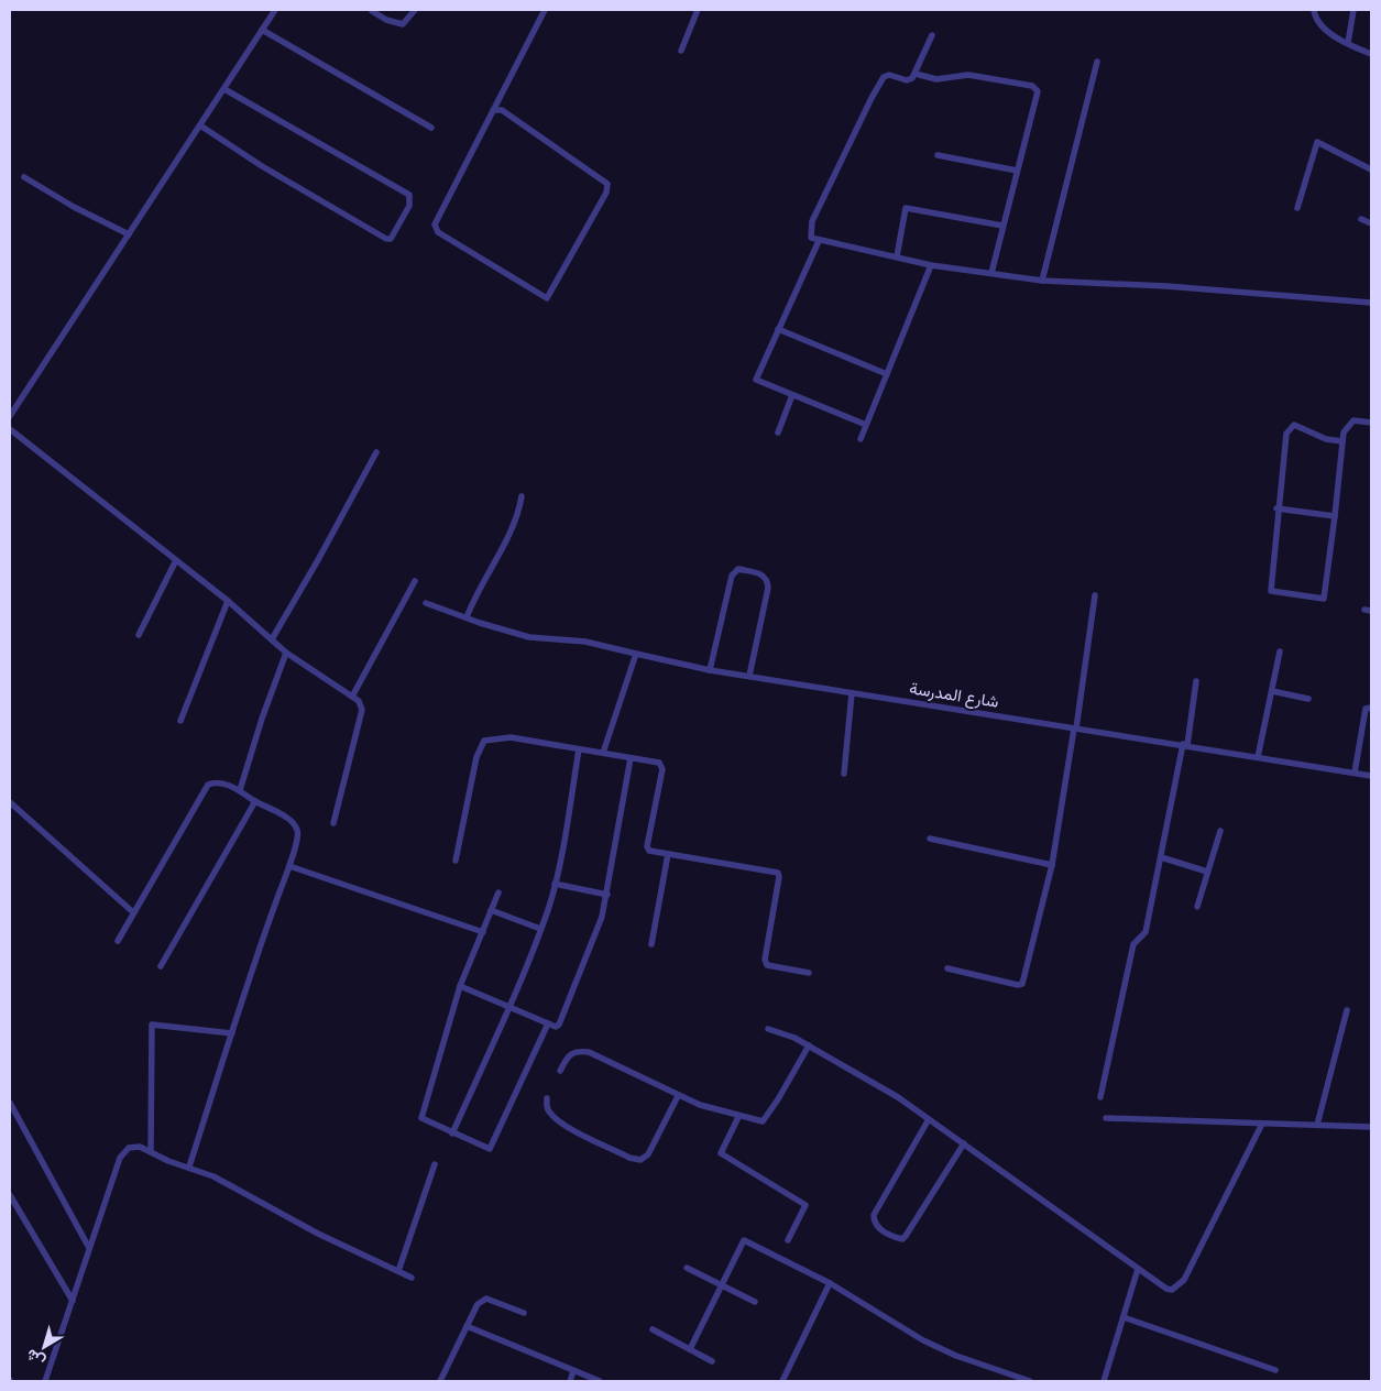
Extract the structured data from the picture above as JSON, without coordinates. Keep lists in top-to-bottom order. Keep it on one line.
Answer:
{"streets":{"street":["شارع المدرسة"]},"north":"bottom left"}
